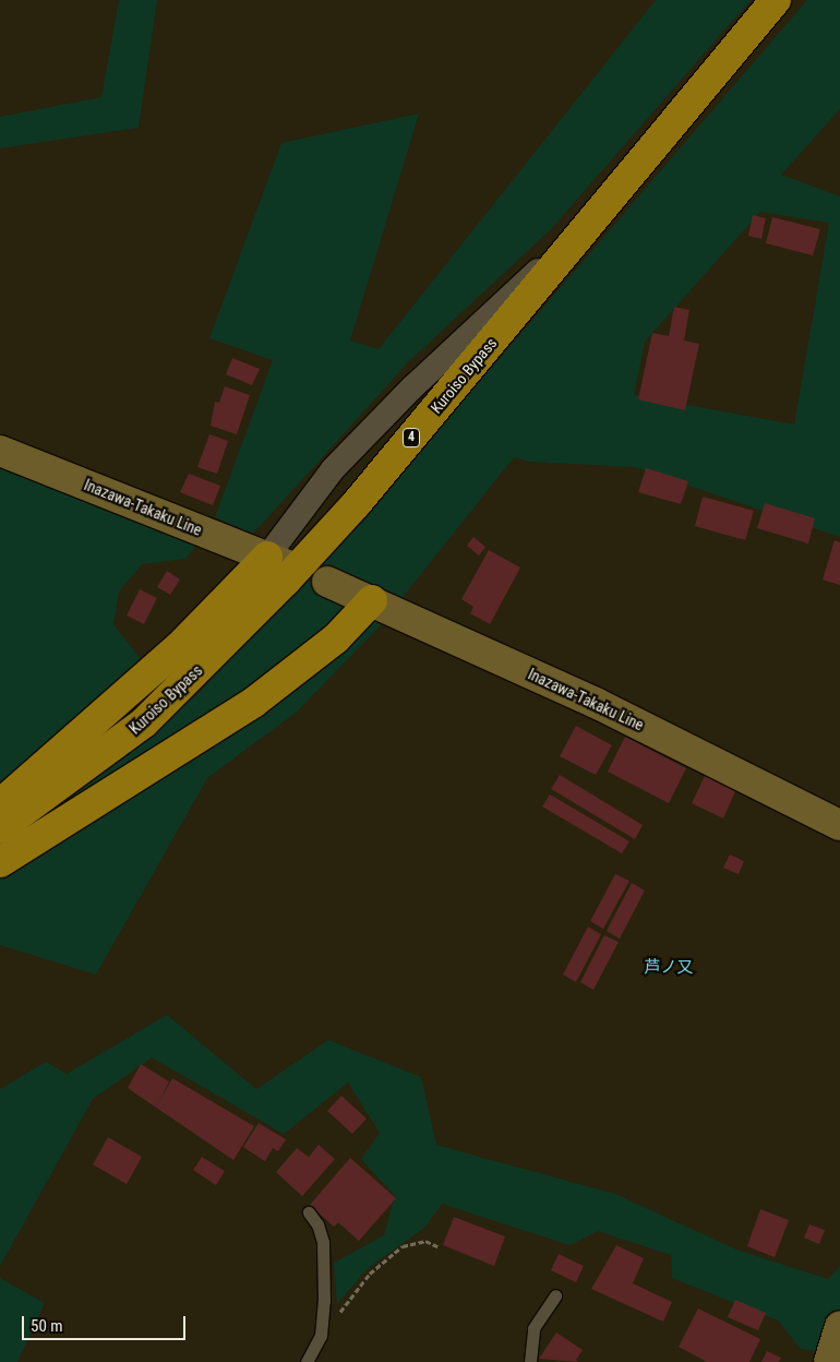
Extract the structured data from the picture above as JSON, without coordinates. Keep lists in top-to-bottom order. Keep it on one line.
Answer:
{"streets":{"highway":["Kuroiso Bypass","4"],"main road":["Inazawa-Takaku Line"]},"districts":["芦ノ又"],"scale_bar":"50 m"}
